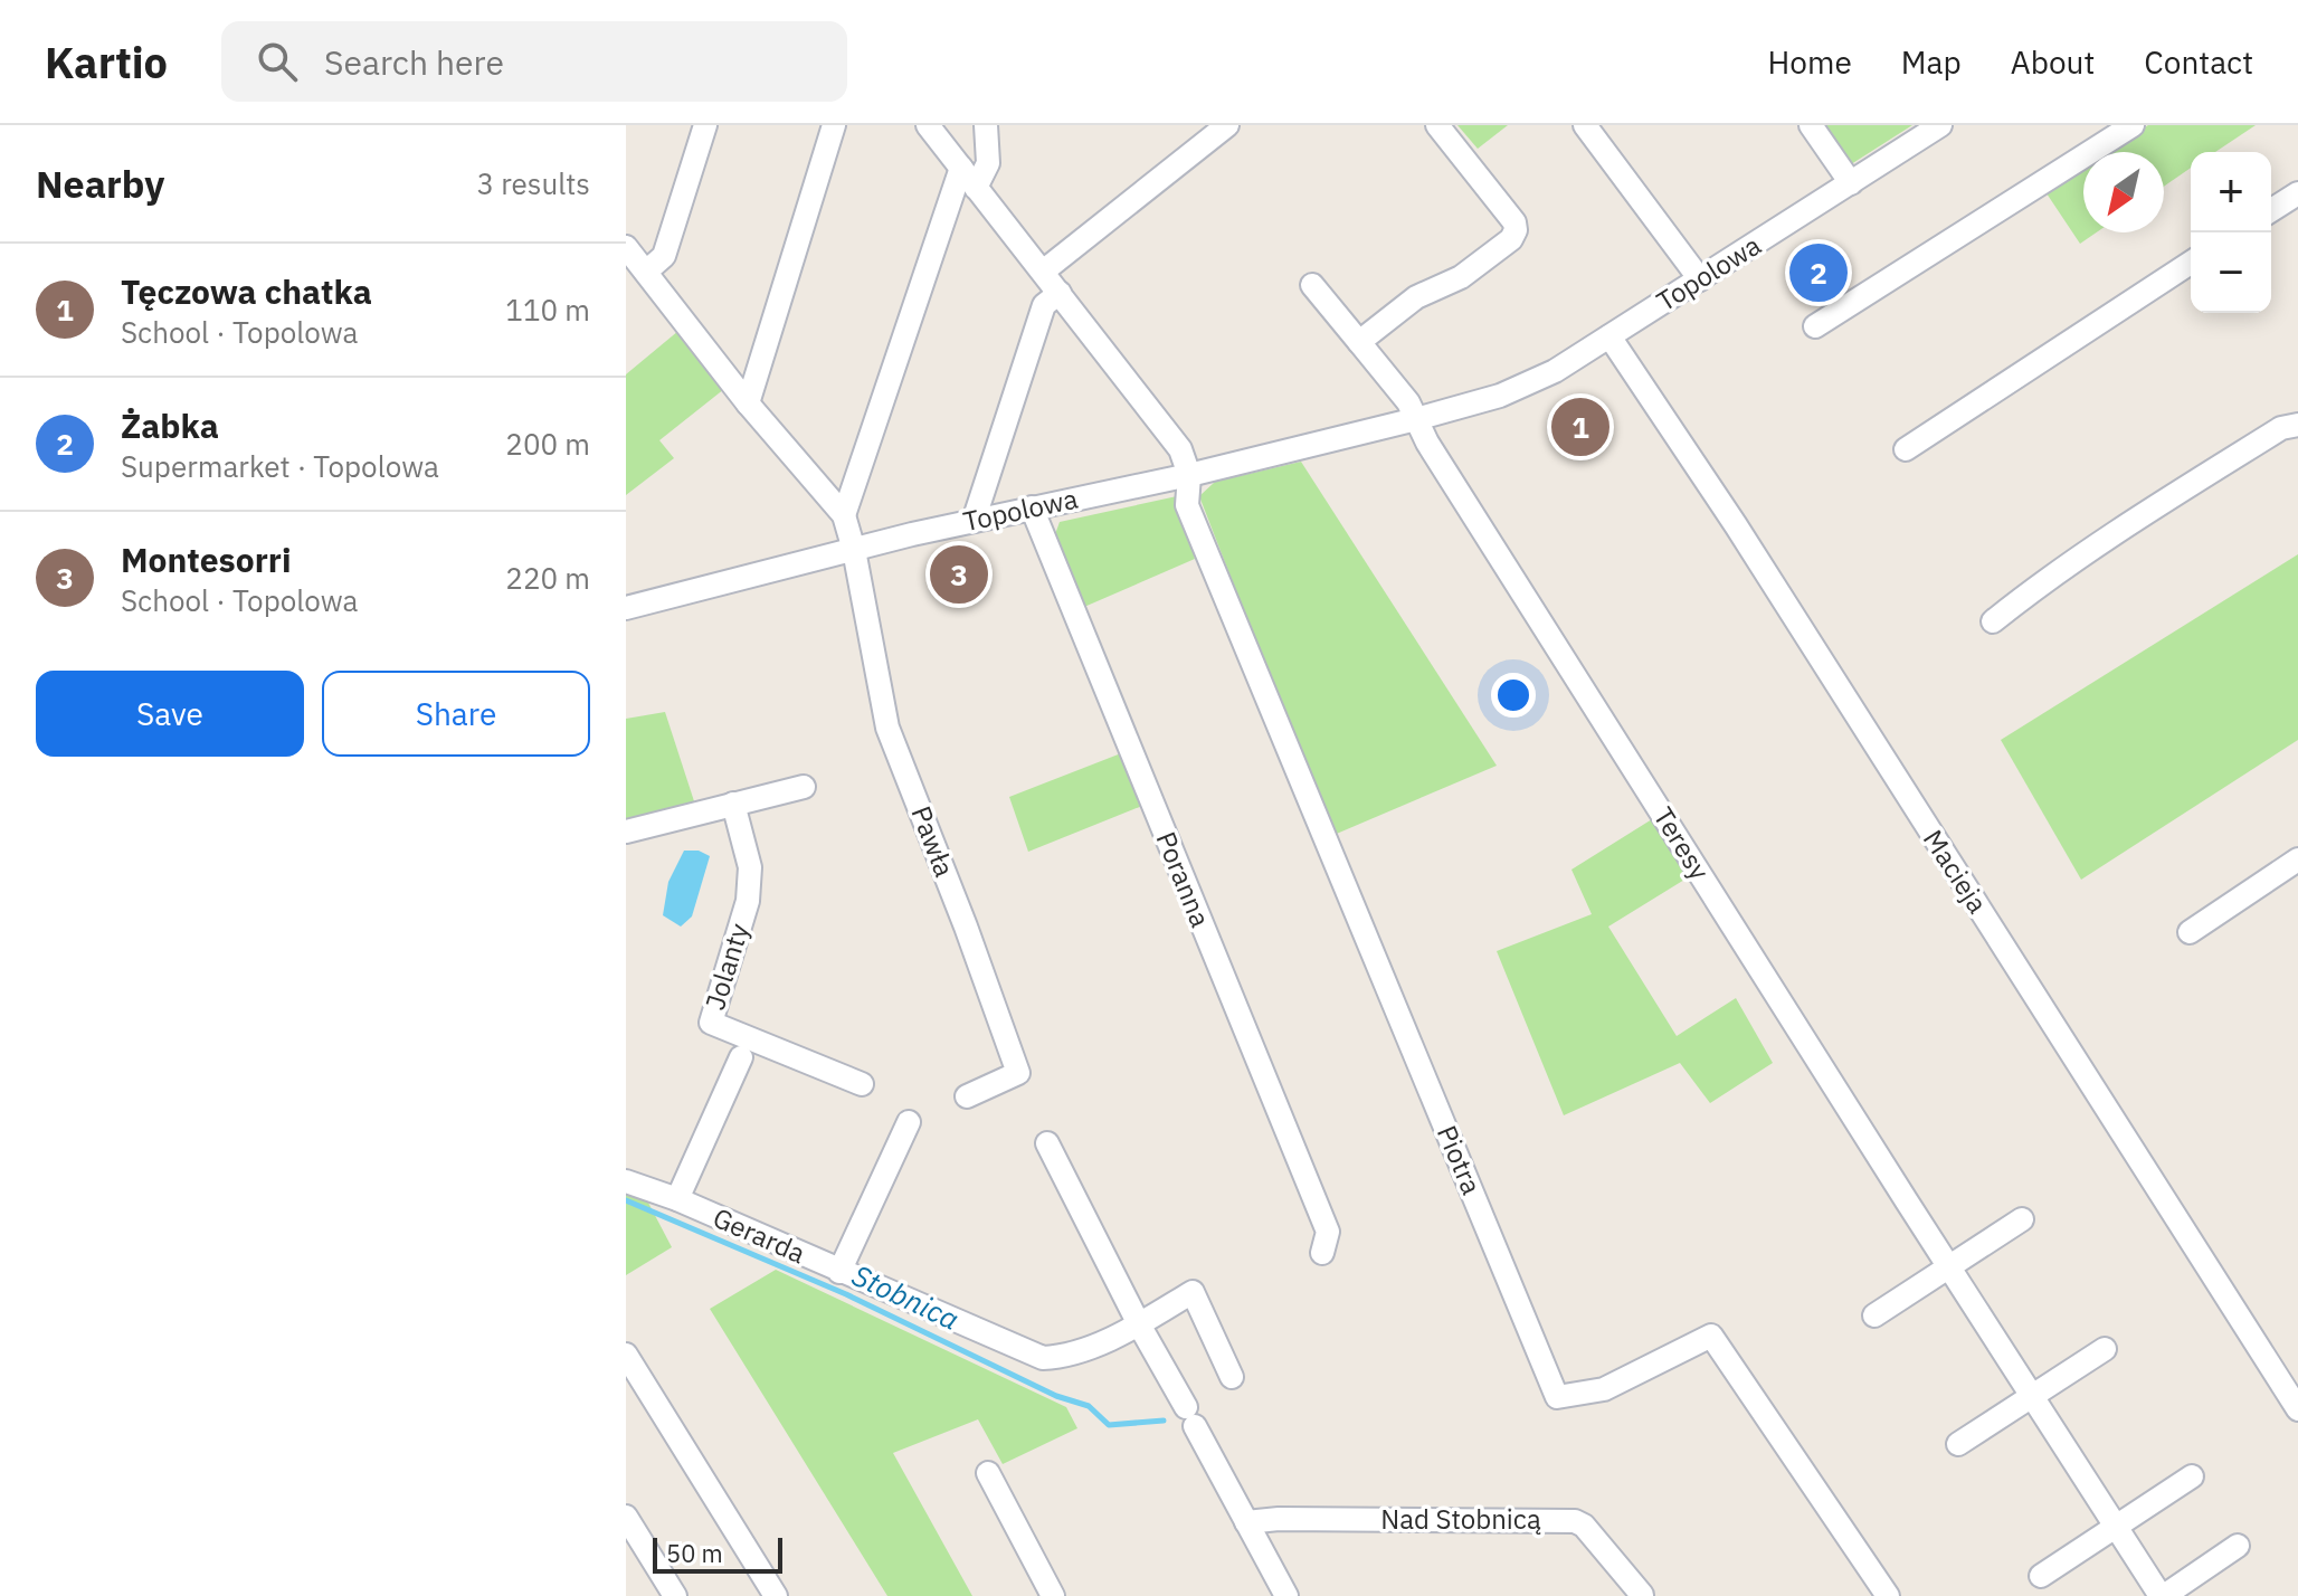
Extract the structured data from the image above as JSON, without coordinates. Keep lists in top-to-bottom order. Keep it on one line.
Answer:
{"streets":{"street":["Topolowa","Pawła","Teresy","Macieja","Poranna","Jolanty","Piotra","Gerarda","Nad Stobnicą"]},"crossings":[["Topolowa","Pawła"],["Topolowa","Teresy"],["Topolowa","Macieja"],["Topolowa","Poranna"],["Topolowa","Piotra"]],"water":["Stobnica"],"scale_bar":"50 m","north":"bottom left","page":{"header":"Kartio","search":"Search here","nav":["Home","Map","About","Contact"],"heading":["Nearby","3 results"],"map_buttons":["+","−"],"pins":["2","1","3"],"list":[{"mark":"1","name":"Tęczowa chatka","note":"School · Topolowa","value":"110 m"},{"mark":"2","name":"Żabka","note":"Supermarket · Topolowa","value":"200 m"},{"mark":"3","name":"Montesorri","note":"School · Topolowa","value":"220 m"}],"buttons":["Save","Share"],"scale":"50 m"}}
